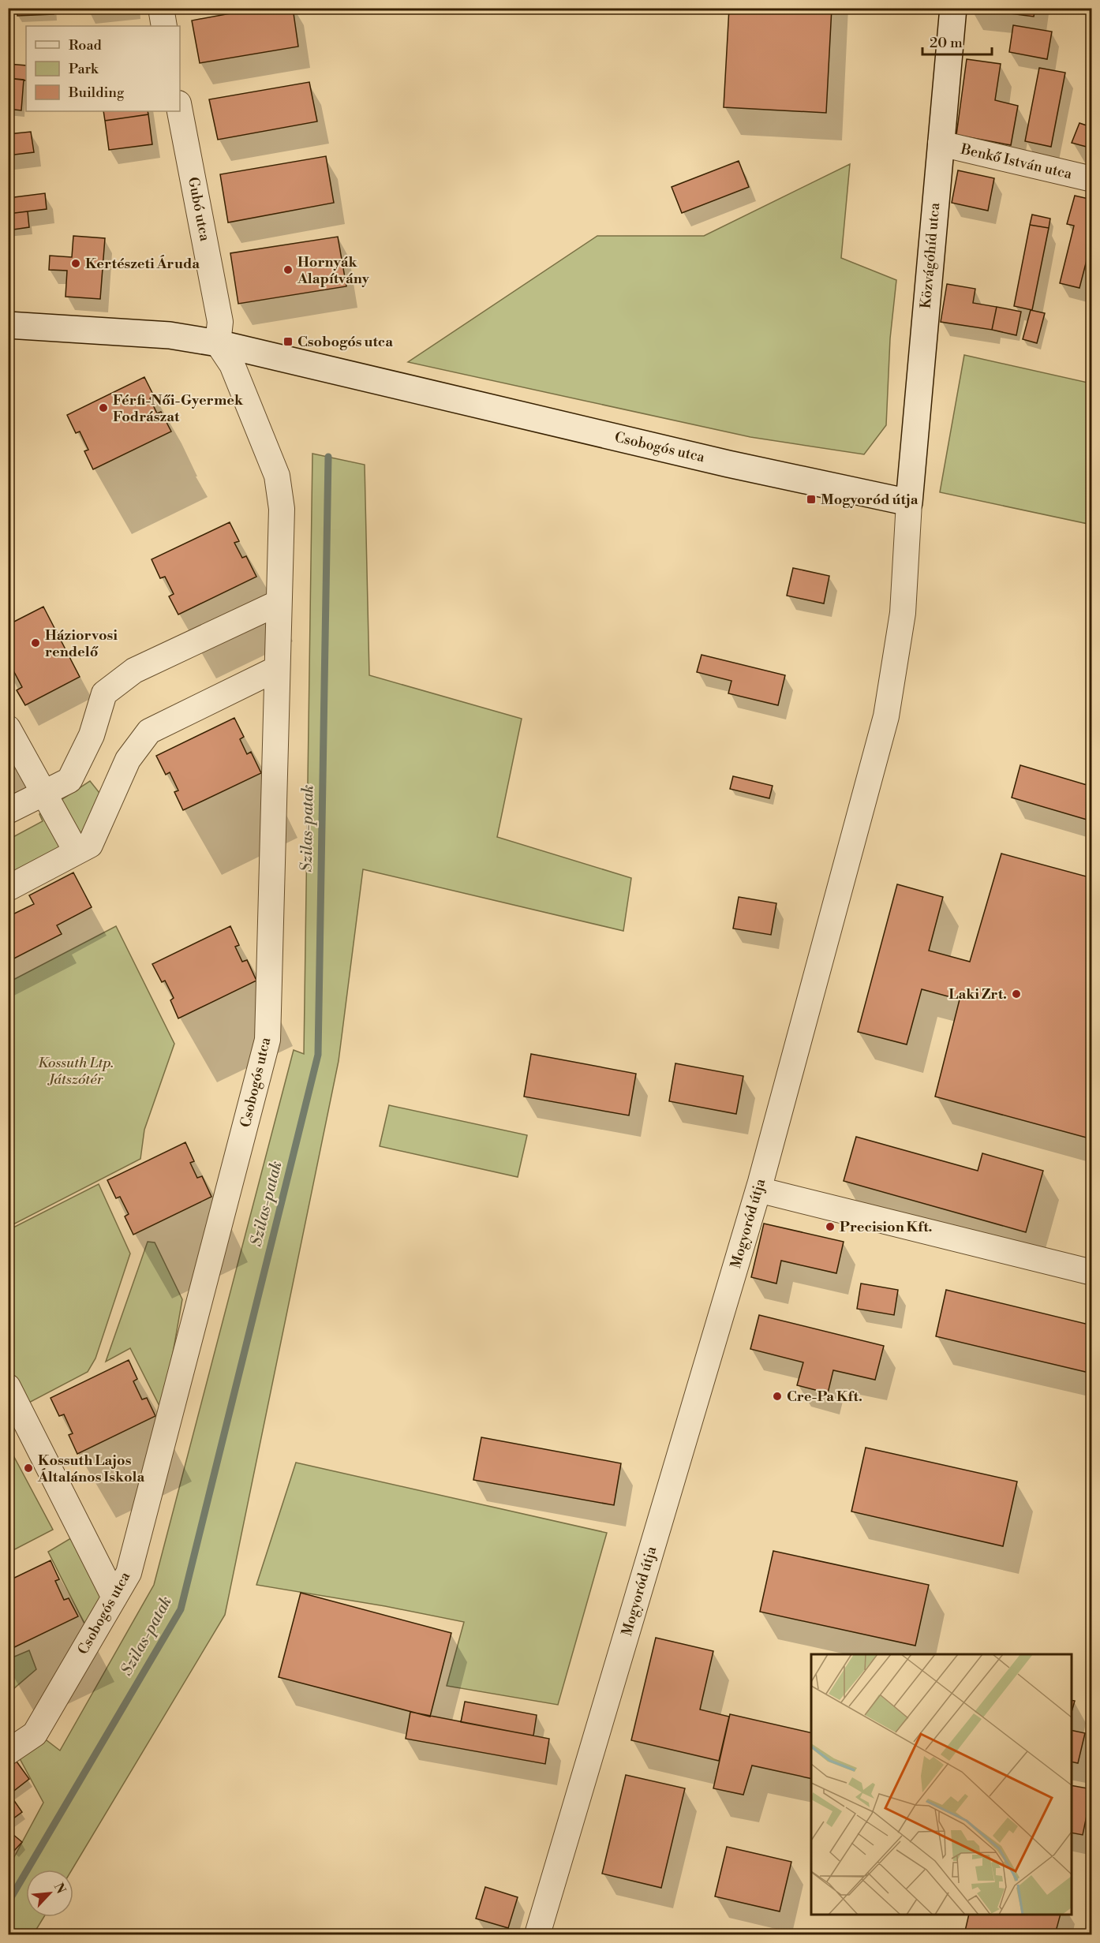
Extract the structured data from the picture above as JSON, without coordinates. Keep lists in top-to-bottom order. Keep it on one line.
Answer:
{"streets":{"street":["Benkő István utca","Gubó utca","Közvágóhíd utca","Csobogós utca","Mogyoród útja"]},"crossings":[["Benkő István utca","Közvágóhíd utca"],["Gubó utca","Csobogós utca"],["Közvágóhíd utca","Csobogós utca"],["Közvágóhíd utca","Mogyoród útja"],["Csobogós utca","Mogyoród útja"]],"water":["Szilas-patak"],"parks":["Kossuth Ltp. Játszótér"],"places":{"other":["Kertészeti Áruda","Hornyák Alapítvány","Férfi-Női-Gyermek Fodrászat","Háziorvosi rendelő","Laki Zrt.","Precision Kft.","Cre-Pa Kft.","Kossuth Lajos Általános Iskola"],"transit":["Csobogós utca","Mogyoród útja"]},"legend":["Road","Park","Building"],"scale_bar":"20 m","north":"top right"}
